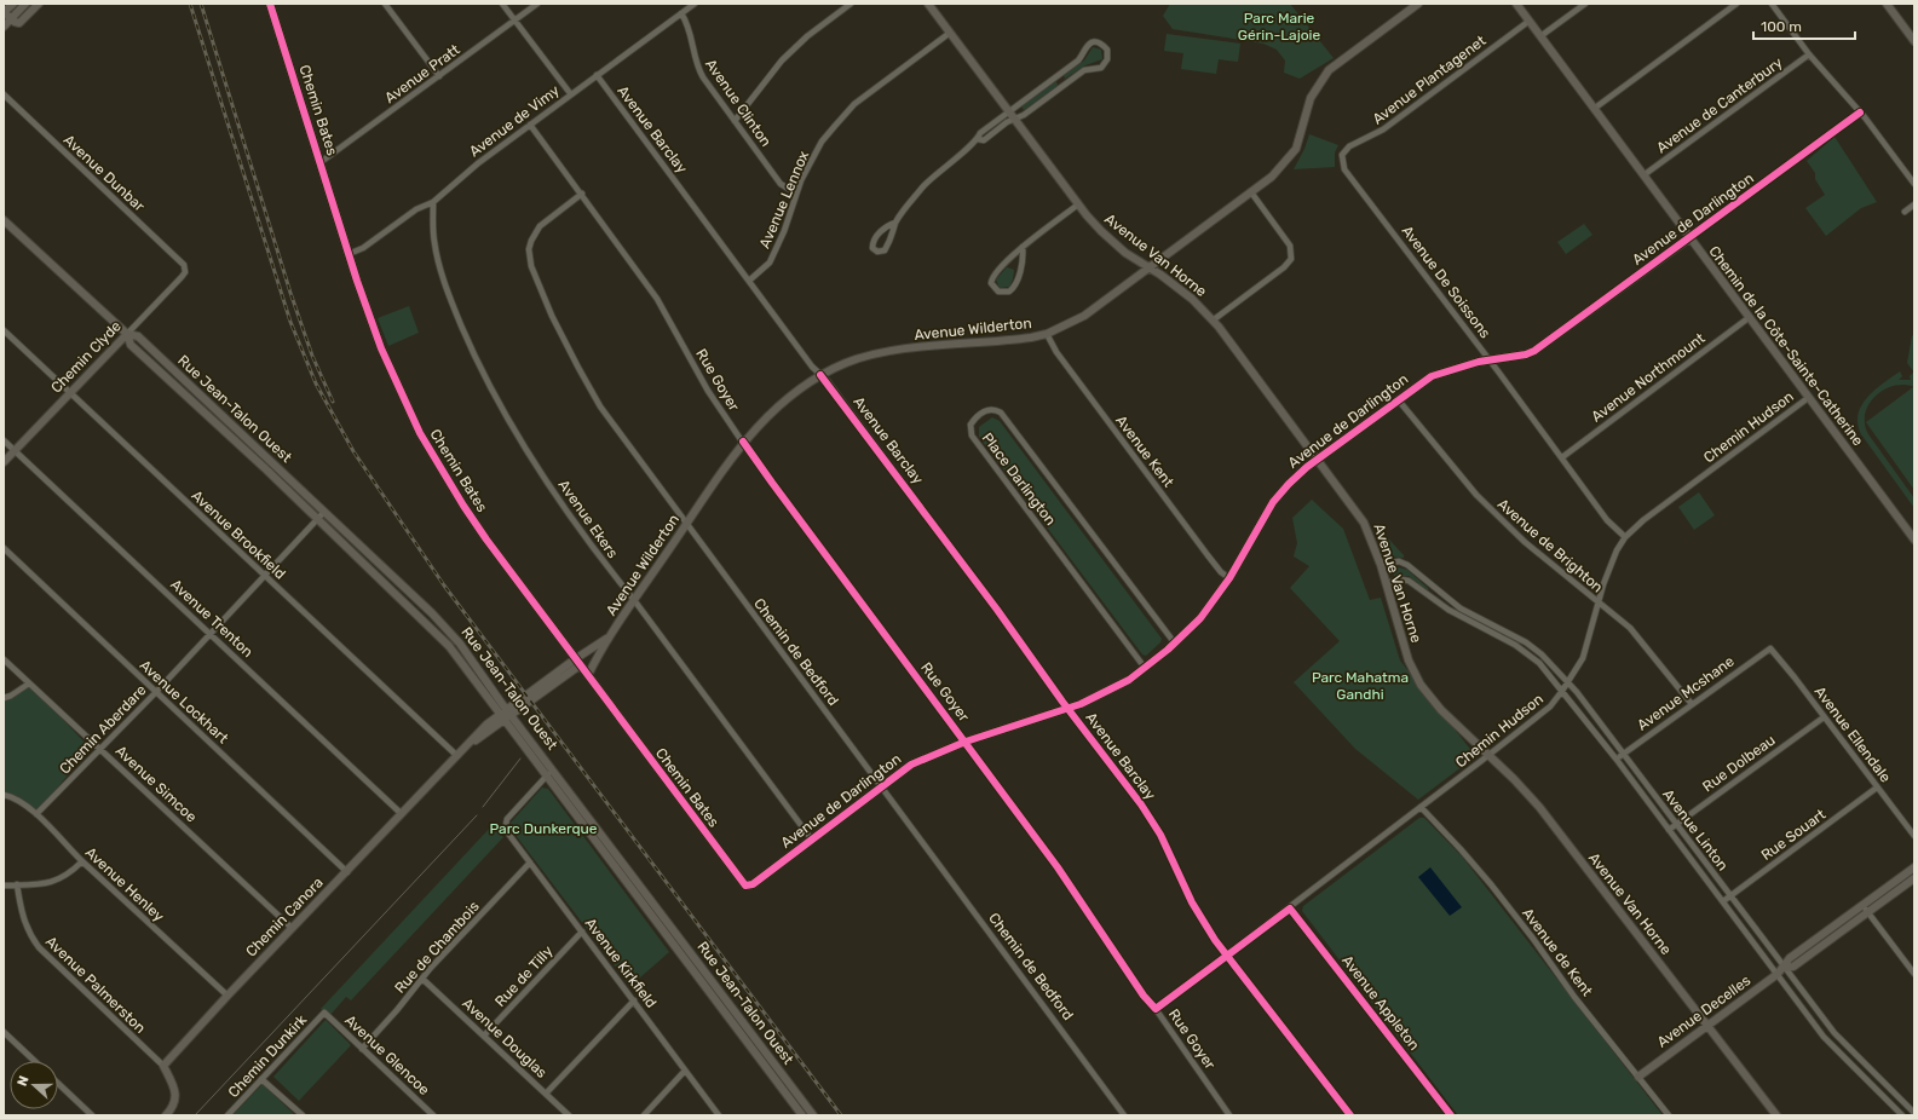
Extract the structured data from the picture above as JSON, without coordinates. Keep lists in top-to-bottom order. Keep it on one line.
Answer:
{"streets":{"street":["Avenue Pratt","Avenue Plantagenet","Avenue Clinton","Avenue de Canterbury","Chemin Bates","Avenue de Vimy","Avenue Barclay","Avenue Dunbar","Avenue Lennox","Avenue de Darlington","Avenue Van Horne","Avenue De Soissons","Avenue Wilderton","Chemin de la Côte-Sainte-Catherine","Chemin Clyde","Avenue Northmount","Rue Goyer","Rue Jean-Talon Ouest","Chemin Hudson","Avenue Kent","Place Darlington","Avenue Ekers","Avenue Brookfield","Avenue de Brighton","Avenue Trenton","Chemin de Bedford","Avenue Mcshane","Avenue Lockhart","Chemin Aberdare","Avenue Ellendale","Rue Dolbeau","Avenue Simcoe","Avenue Linton","Rue Souart","Avenue Henley","Chemin Canora","Rue de Chambois","Avenue de Kent","Avenue Kirkfield","Rue de Tilly","Avenue Palmerston","Avenue Appleton","Avenue Decelles","Avenue Douglas","Avenue Glencoe","Chemin Dunkirk"]},"crossings":[["Avenue Pratt","Chemin Bates"],["Avenue Plantagenet","Avenue De Soissons"],["Avenue Plantagenet","Chemin de la Côte-Sainte-Catherine"],["Avenue Clinton","Avenue de Vimy"],["Avenue Clinton","Avenue Lennox"],["Avenue de Canterbury","Chemin de la Côte-Sainte-Catherine"],["Chemin Bates","Avenue de Vimy"],["Chemin Bates","Avenue de Darlington"],["Chemin Bates","Avenue Wilderton"],["Avenue de Vimy","Avenue Barclay"],["Avenue de Vimy","Rue Goyer"],["Avenue de Vimy","Avenue Ekers"],["Avenue Barclay","Avenue Lennox"],["Avenue Barclay","Avenue de Darlington"],["Avenue Barclay","Avenue Wilderton"],["Avenue Barclay","Chemin Hudson"],["Avenue Dunbar","Chemin Clyde"],["Avenue Lennox","Avenue Van Horne"],["Avenue de Darlington","Avenue Van Horne"],["Avenue de Darlington","Avenue De Soissons"],["Avenue de Darlington","Chemin de la Côte-Sainte-Catherine"],["Avenue de Darlington","Rue Goyer"],["Avenue de Darlington","Avenue Kent"],["Avenue de Darlington","Place Darlington"],["Avenue de Darlington","Avenue Ekers"],["Avenue de Darlington","Avenue de Brighton"],["Avenue de Darlington","Chemin de Bedford"],["Avenue Van Horne","Avenue Wilderton"],["Avenue Van Horne","Chemin Hudson"],["Avenue Van Horne","Avenue Linton"],["Avenue Van Horne","Avenue Decelles"],["Avenue De Soissons","Avenue Northmount"],["Avenue De Soissons","Chemin Hudson"],["Avenue Wilderton","Rue Goyer"],["Avenue Wilderton","Rue Jean-Talon Ouest"],["Avenue Wilderton","Avenue Kent"],["Avenue Wilderton","Avenue Ekers"],["Avenue Wilderton","Chemin de Bedford"],["Avenue Wilderton","Chemin Canora"],["Chemin de la Côte-Sainte-Catherine","Avenue Northmount"],["Chemin de la Côte-Sainte-Catherine","Chemin Hudson"],["Chemin Clyde","Rue Jean-Talon Ouest"],["Chemin Clyde","Avenue Brookfield"],["Chemin Clyde","Avenue Trenton"],["Rue Goyer","Chemin Hudson"],["Rue Goyer","Chemin de Bedford"],["Rue Jean-Talon Ouest","Chemin Aberdare"],["Rue Jean-Talon Ouest","Chemin Canora"],["Rue Jean-Talon Ouest","Avenue Kirkfield"],["Chemin Hudson","Avenue de Brighton"],["Chemin Hudson","Avenue Linton"],["Chemin Hudson","Avenue de Kent"],["Chemin Hudson","Avenue Appleton"],["Avenue Brookfield","Chemin Aberdare"],["Avenue Brookfield","Chemin Canora"],["Avenue de Brighton","Avenue Mcshane"],["Avenue Trenton","Chemin Aberdare"],["Avenue Trenton","Chemin Canora"],["Avenue Mcshane","Avenue Ellendale"],["Avenue Mcshane","Avenue Linton"],["Avenue Lockhart","Chemin Aberdare"],["Avenue Lockhart","Chemin Canora"],["Chemin Aberdare","Avenue Simcoe"],["Chemin Aberdare","Avenue Henley"],["Avenue Ellendale","Rue Dolbeau"],["Avenue Ellendale","Rue Souart"],["Rue Dolbeau","Avenue Linton"],["Avenue Simcoe","Chemin Canora"],["Avenue Linton","Rue Souart"],["Avenue Linton","Avenue Decelles"],["Avenue Henley","Chemin Canora"],["Chemin Canora","Avenue Palmerston"],["Rue de Chambois","Avenue Kirkfield"],["Rue de Chambois","Avenue Douglas"],["Rue de Chambois","Avenue Glencoe"],["Avenue de Kent","Avenue Decelles"],["Avenue Kirkfield","Rue de Tilly"],["Rue de Tilly","Avenue Douglas"],["Avenue Glencoe","Chemin Dunkirk"]],"parks":["Parc Marie Gérin-Lajoie","Parc Mahatma Gandhi","Parc Dunkerque"],"scale_bar":"100 m","north":"left"}
